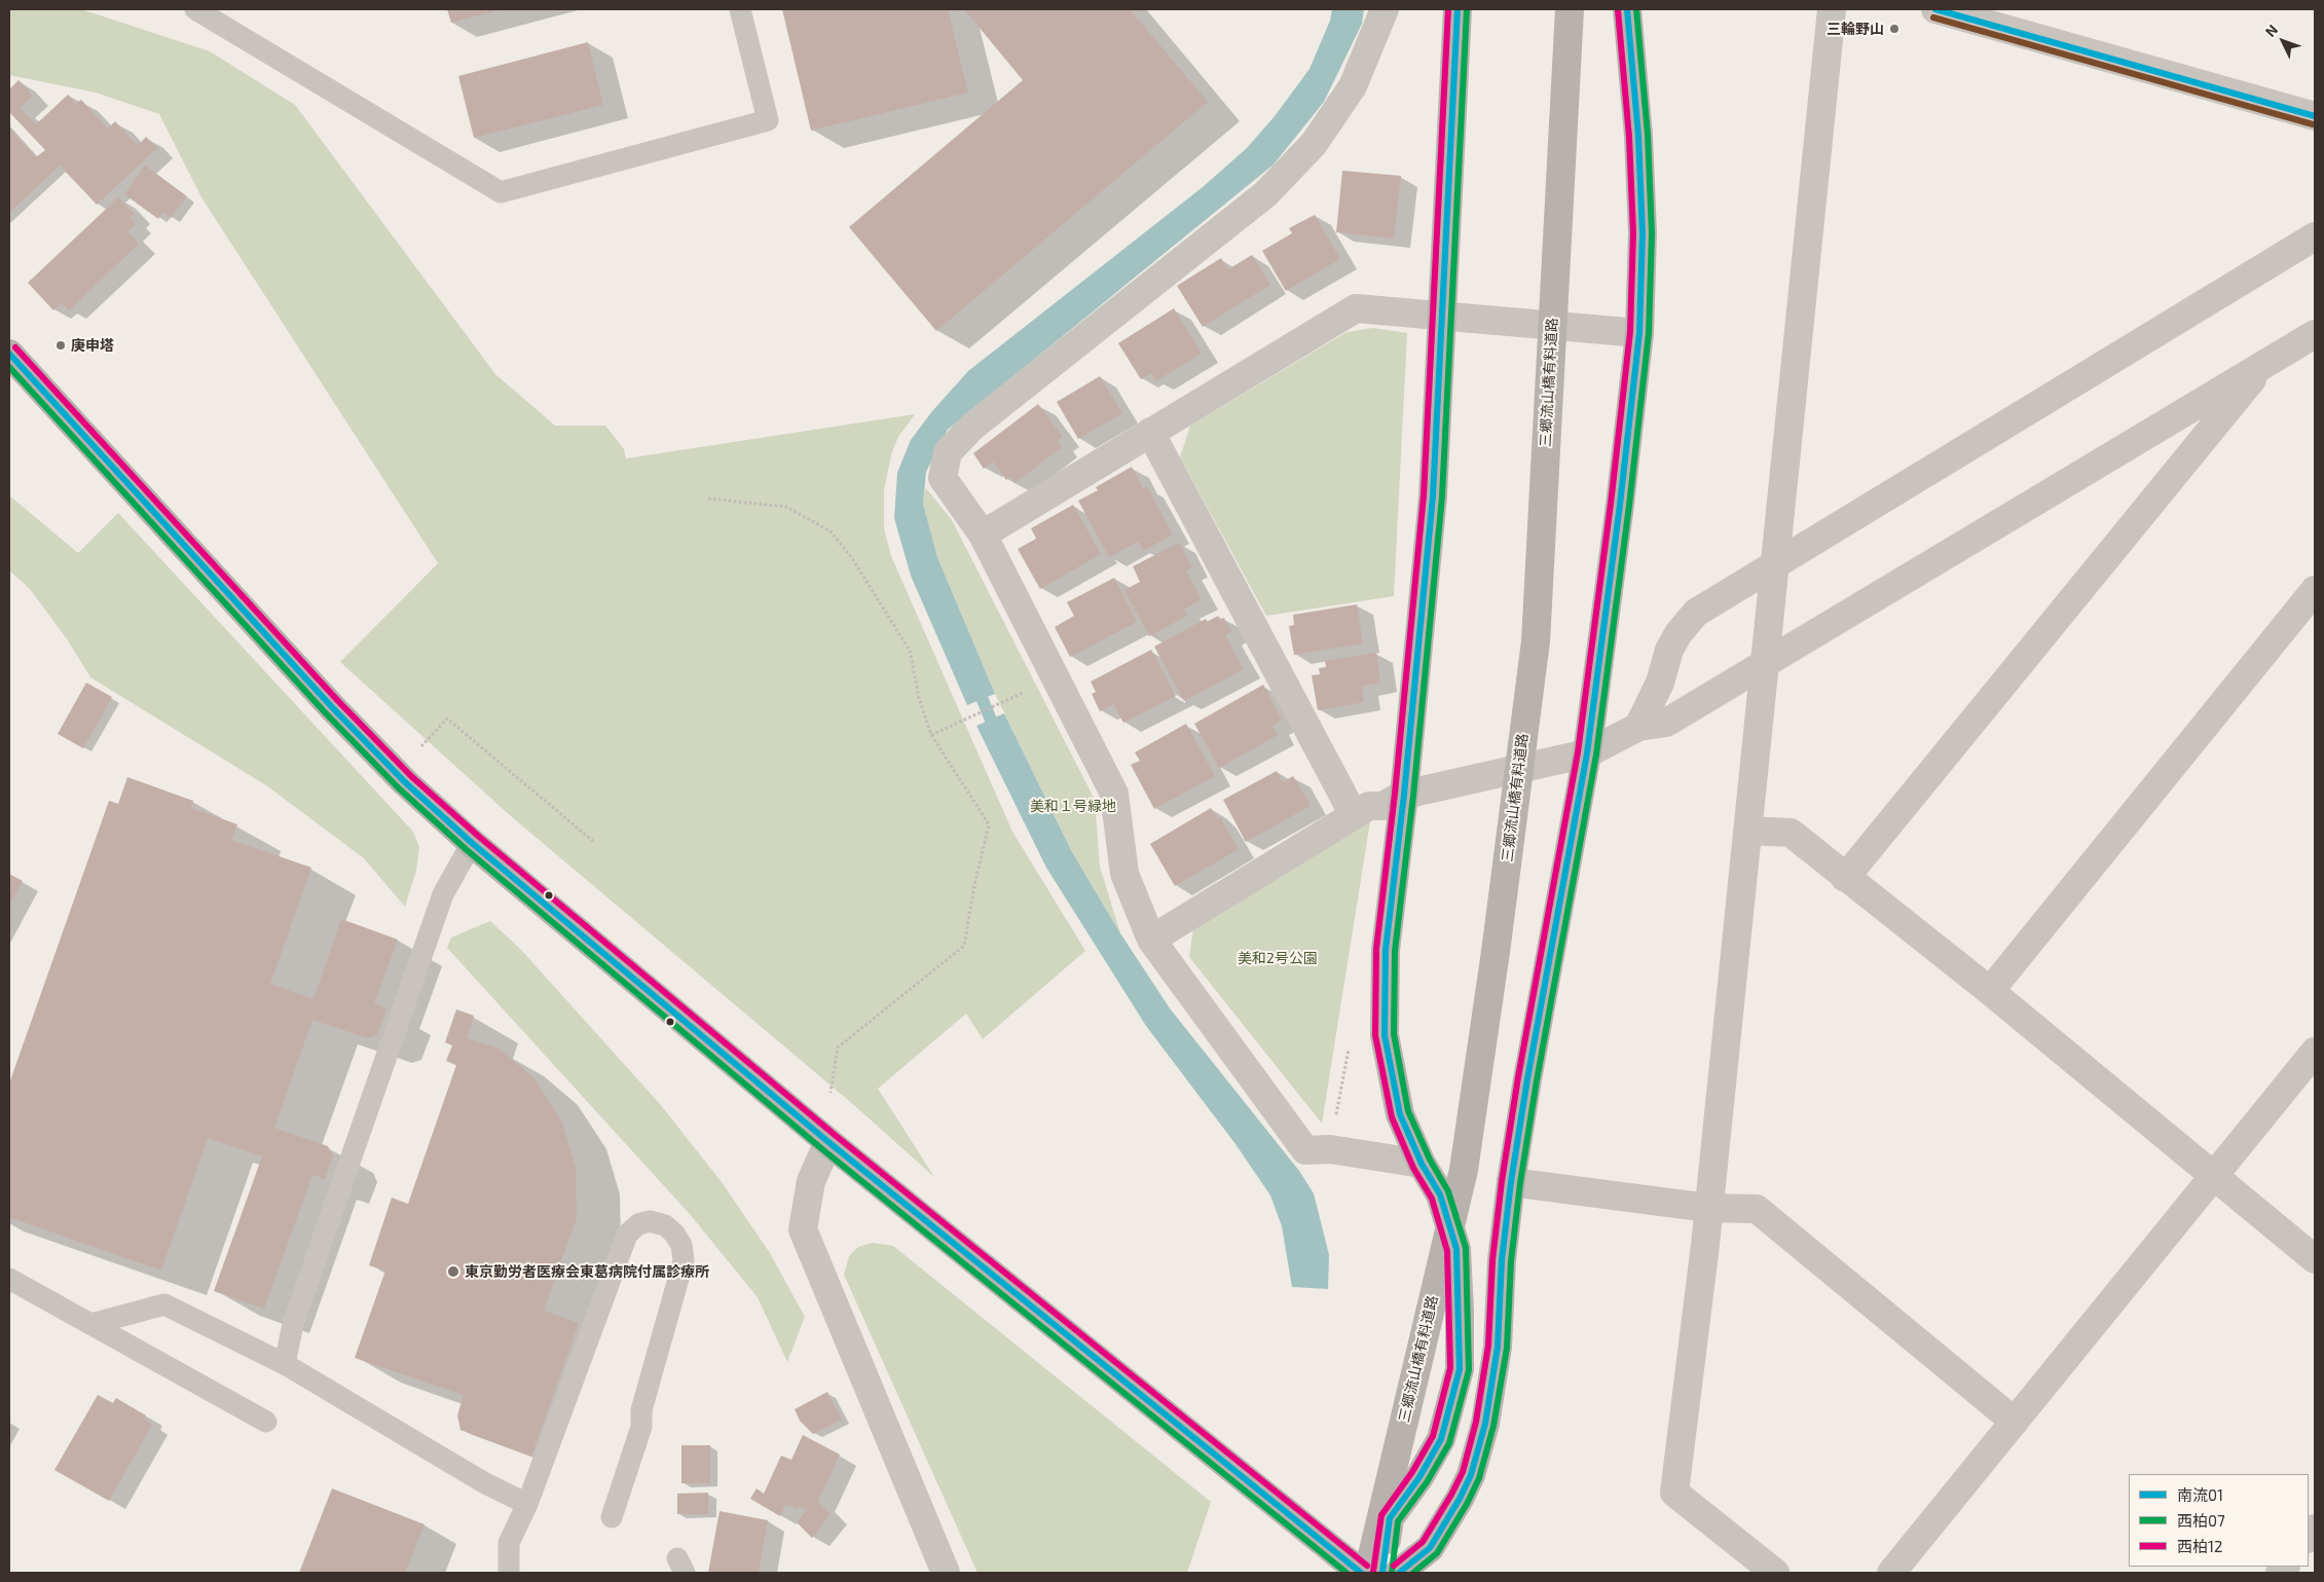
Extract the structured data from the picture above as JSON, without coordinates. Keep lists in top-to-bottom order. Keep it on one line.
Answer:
{"streets":{"main road":["三郷流山橋有料道路"]},"parks":["美和１号緑地","美和2号公園"],"places":["三輪野山","庚申塔","東京勤労者医療会東葛病院付属診療所"],"lines":["transit line 南流01","transit line 西柏07","transit line 西柏12"],"legend":["南流01","西柏07","西柏12"],"north":"top left"}
